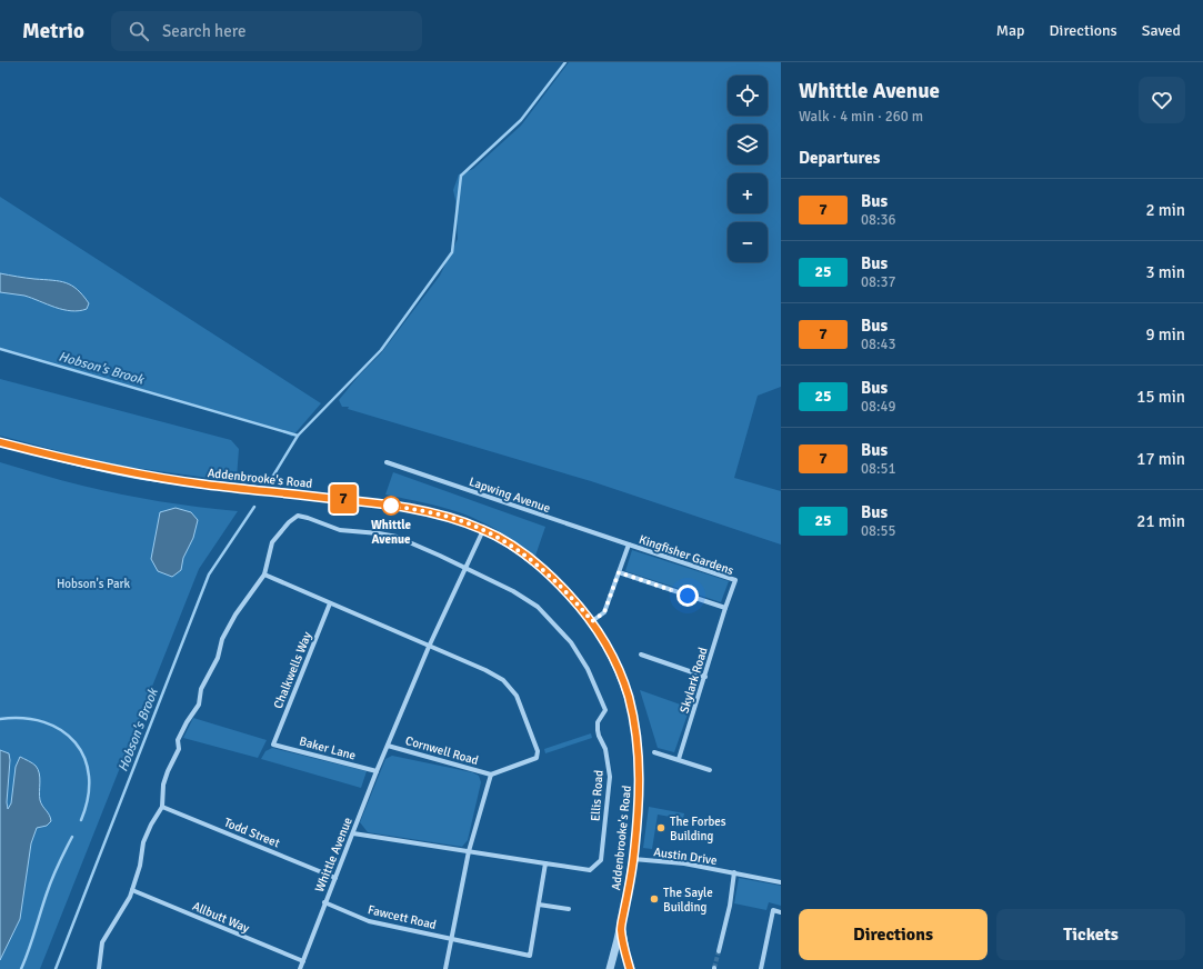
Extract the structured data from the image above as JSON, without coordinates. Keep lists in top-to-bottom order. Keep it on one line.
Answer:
{"streets":{"street":["Addenbrooke's Road","Lapwing Avenue","Kingfisher Gardens","Chalkwells Way","Skylark Road","Baker Lane","Cornwell Road","Ellis Road","Todd Street","Whittle Avenue","Austin Drive","Allbutt Way","Fawcett Road"]},"crossings":[["Addenbrooke's Road","Kingfisher Gardens"],["Addenbrooke's Road","Whittle Avenue"],["Addenbrooke's Road","Austin Drive"],["Lapwing Avenue","Kingfisher Gardens"],["Kingfisher Gardens","Skylark Road"],["Chalkwells Way","Baker Lane"],["Baker Lane","Whittle Avenue"],["Cornwell Road","Whittle Avenue"],["Cornwell Road","Fawcett Road"],["Ellis Road","Whittle Avenue"],["Todd Street","Whittle Avenue"],["Whittle Avenue","Allbutt Way"],["Whittle Avenue","Fawcett Road"]],"water":["Hobson's Brook"],"parks":["Hobson's Park"],"places":["Whittle Avenue","The Forbes Building","The Sayle Building"],"lines":["bus line 7"],"page":{"header":"Metrio","search":"Search here","nav":["Map","Directions","Saved"],"on_map":"7","heading":[["Whittle Avenue","Walk · 4 min · 260 m"],"Departures"],"map_buttons":["+","−"],"list":[{"mark":"7","name":"Bus","note":"08:36","value":"2 min"},{"mark":"25","name":"Bus","note":"08:37","value":"3 min"},{"mark":"7","name":"Bus","note":"08:43","value":"9 min"},{"mark":"25","name":"Bus","note":"08:49","value":"15 min"},{"mark":"7","name":"Bus","note":"08:51","value":"17 min"},{"mark":"25","name":"Bus","note":"08:55","value":"21 min"}],"buttons":["Directions","Tickets"]}}
